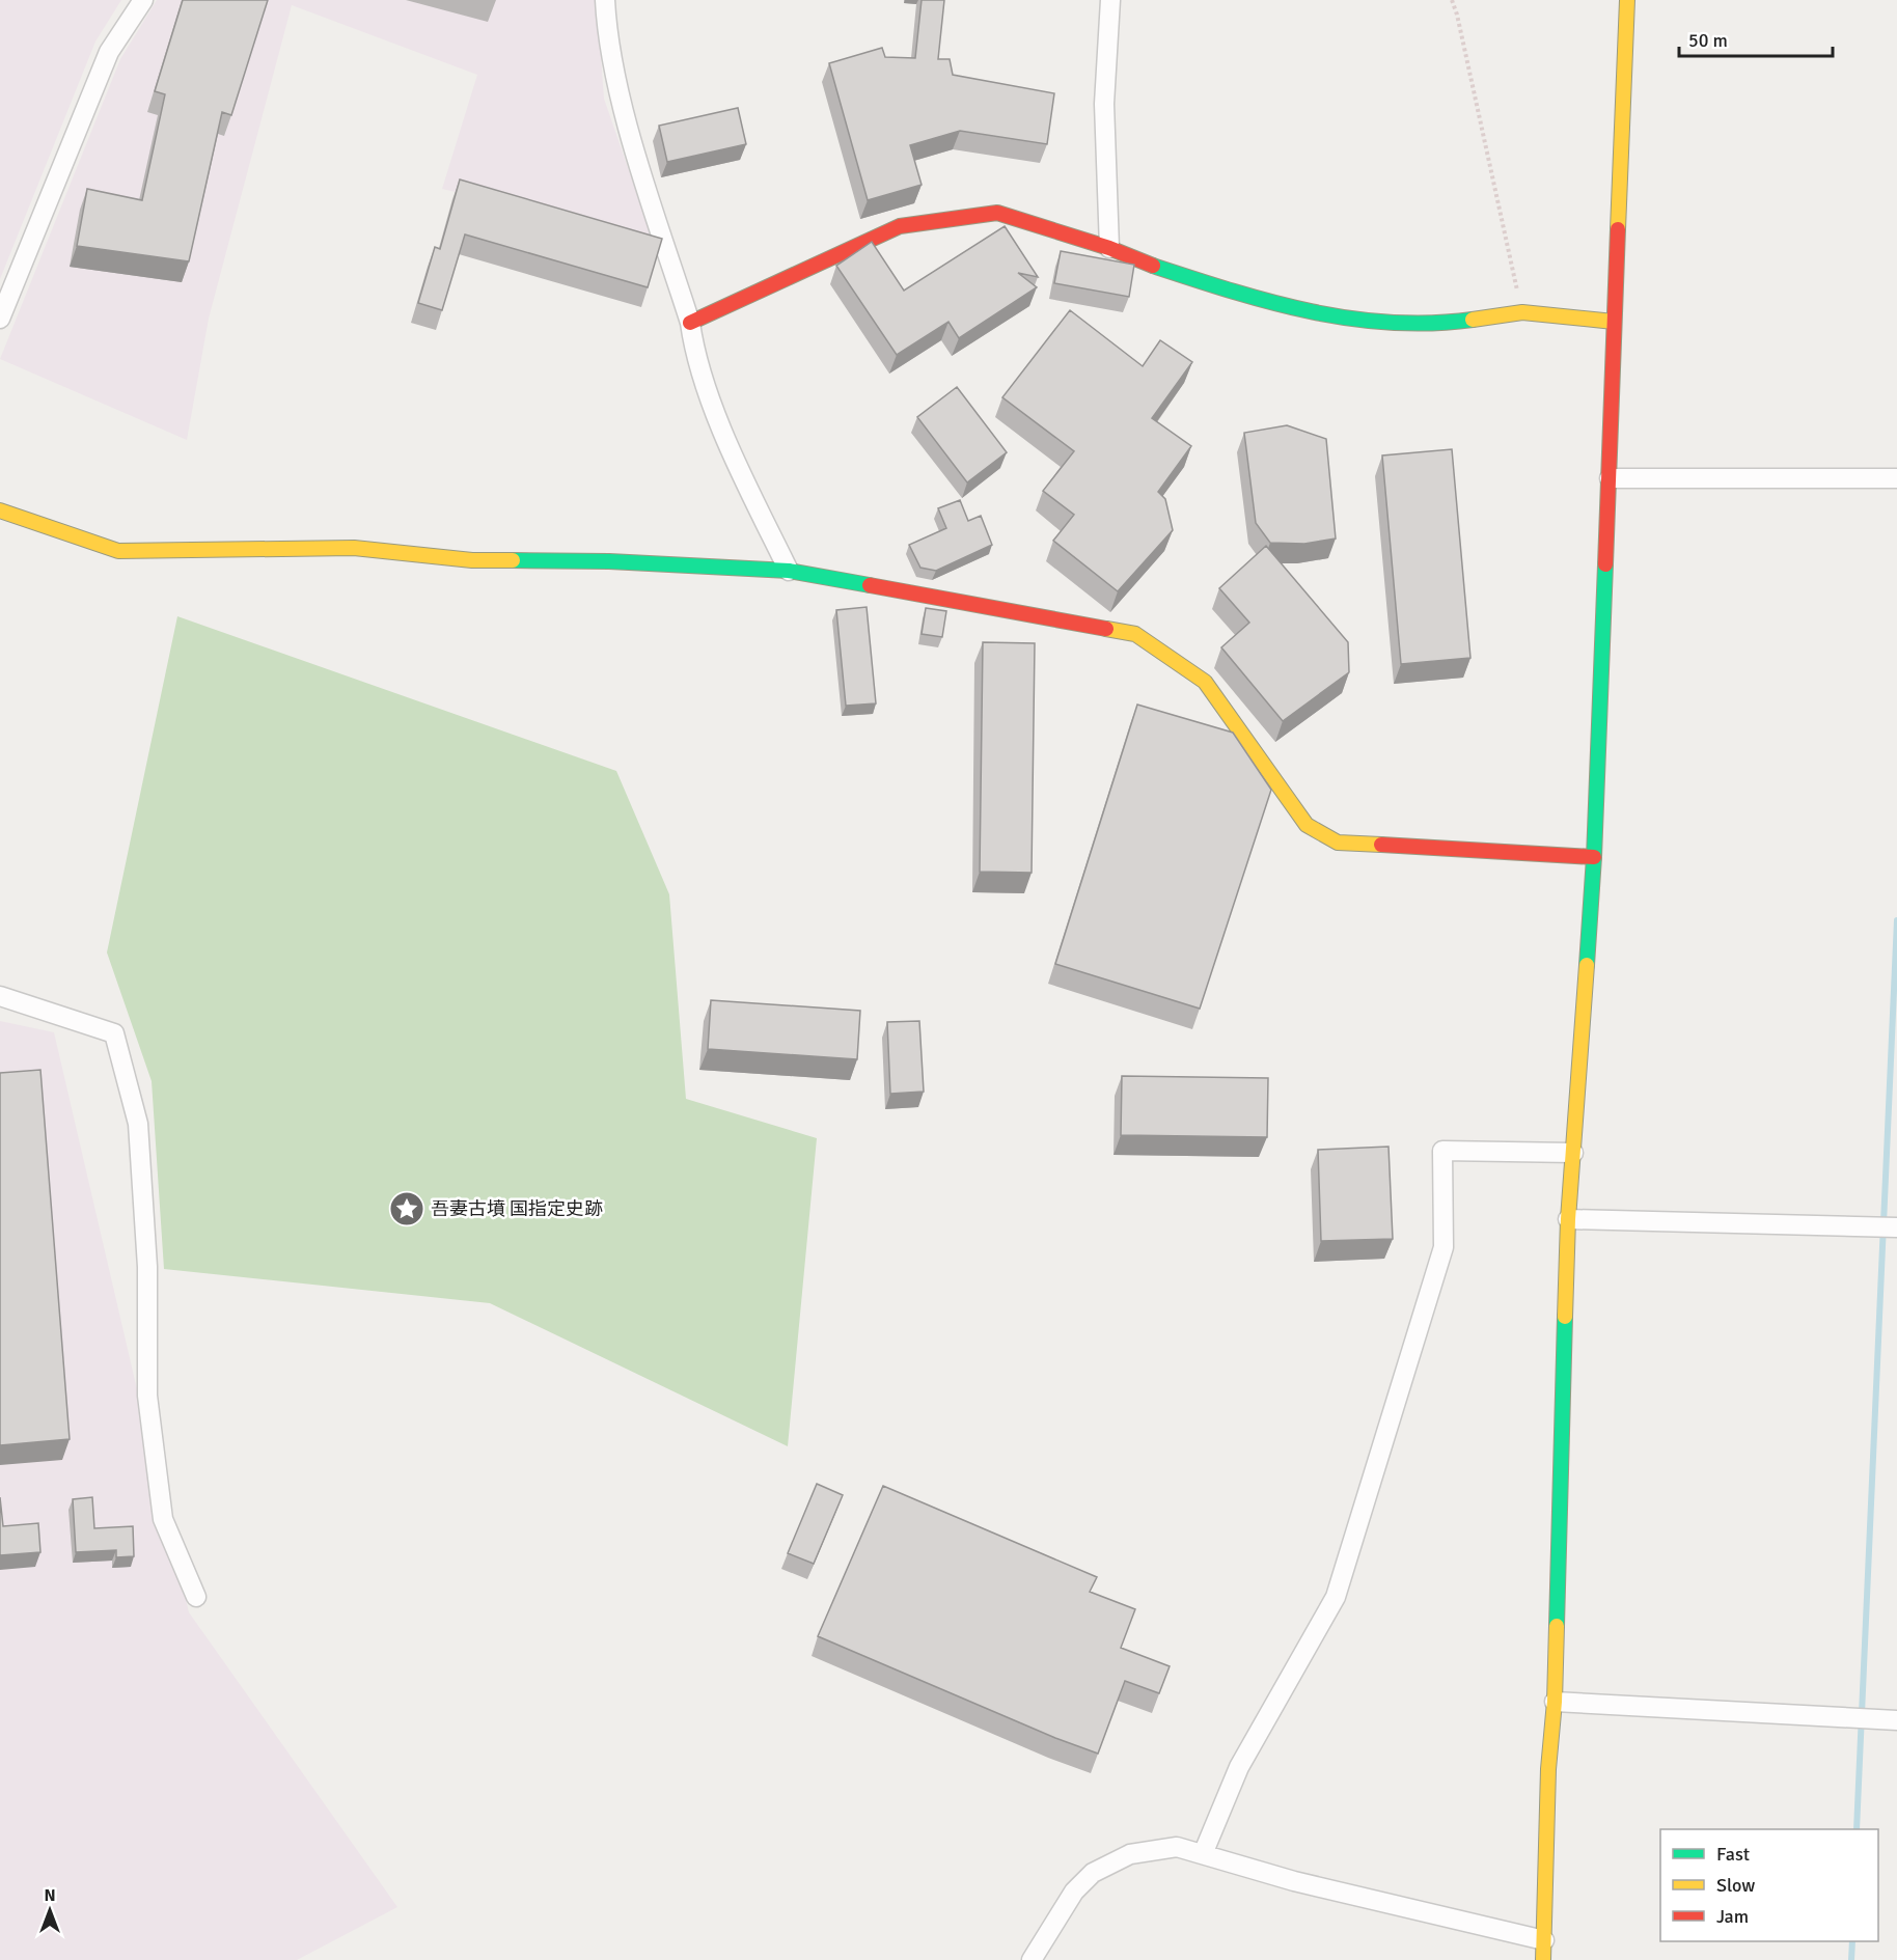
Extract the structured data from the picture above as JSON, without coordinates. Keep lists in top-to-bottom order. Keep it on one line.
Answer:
{"places":{"place":["吾妻古墳 国指定史跡"]},"legend":["Fast","Slow","Jam"],"scale_bar":"50 m","north":"top"}
